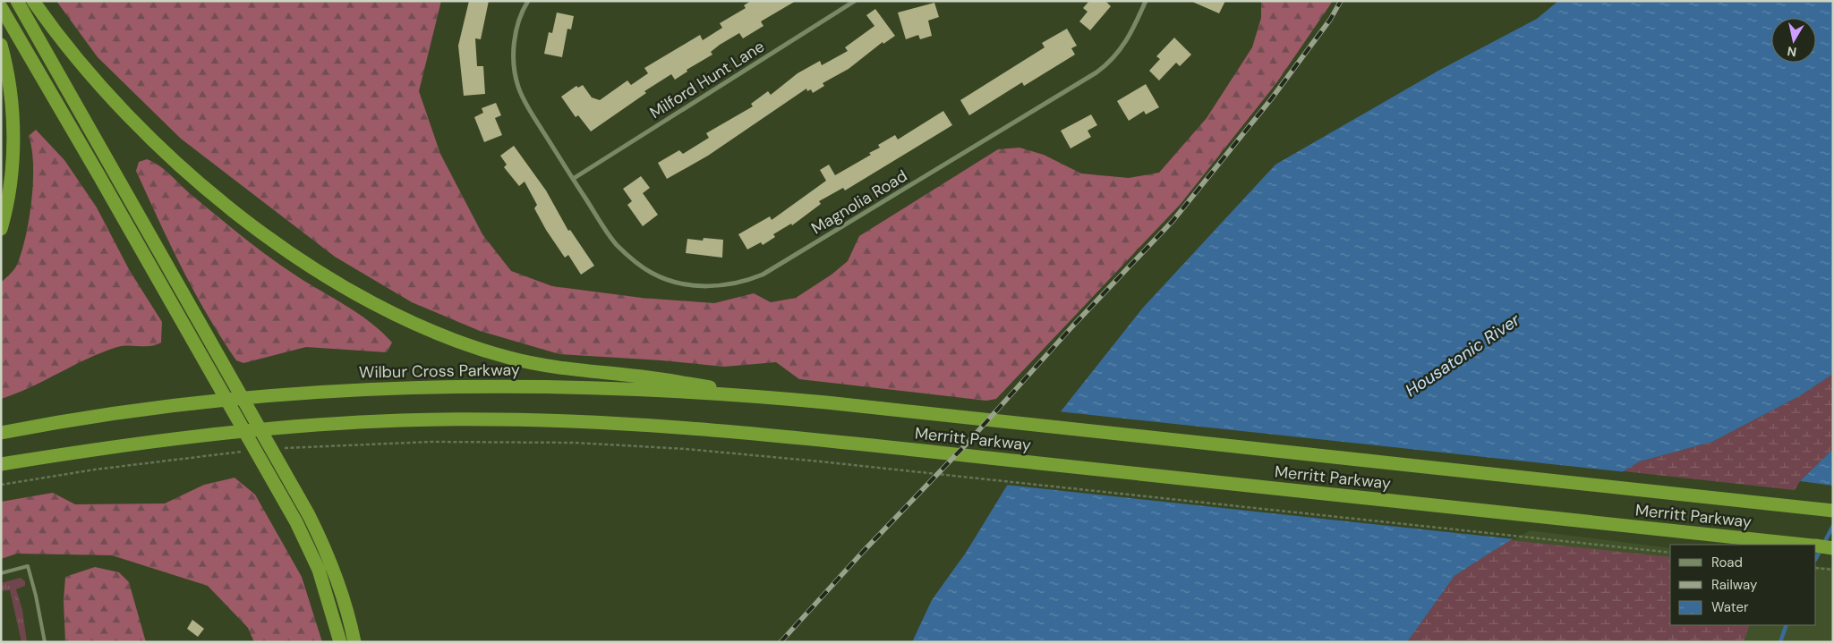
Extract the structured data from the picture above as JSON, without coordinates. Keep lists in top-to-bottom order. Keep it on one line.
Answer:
{"streets":{"highway":["Wilbur Cross Parkway","Merritt Parkway"],"street":["Milford Hunt Lane","Magnolia Road"]},"crossings":[["Milford Hunt Lane","Magnolia Road"],["Wilbur Cross Parkway","Merritt Parkway"]],"water":["Housatonic River"],"legend":["Road","Railway","Water"],"north":"bottom"}
